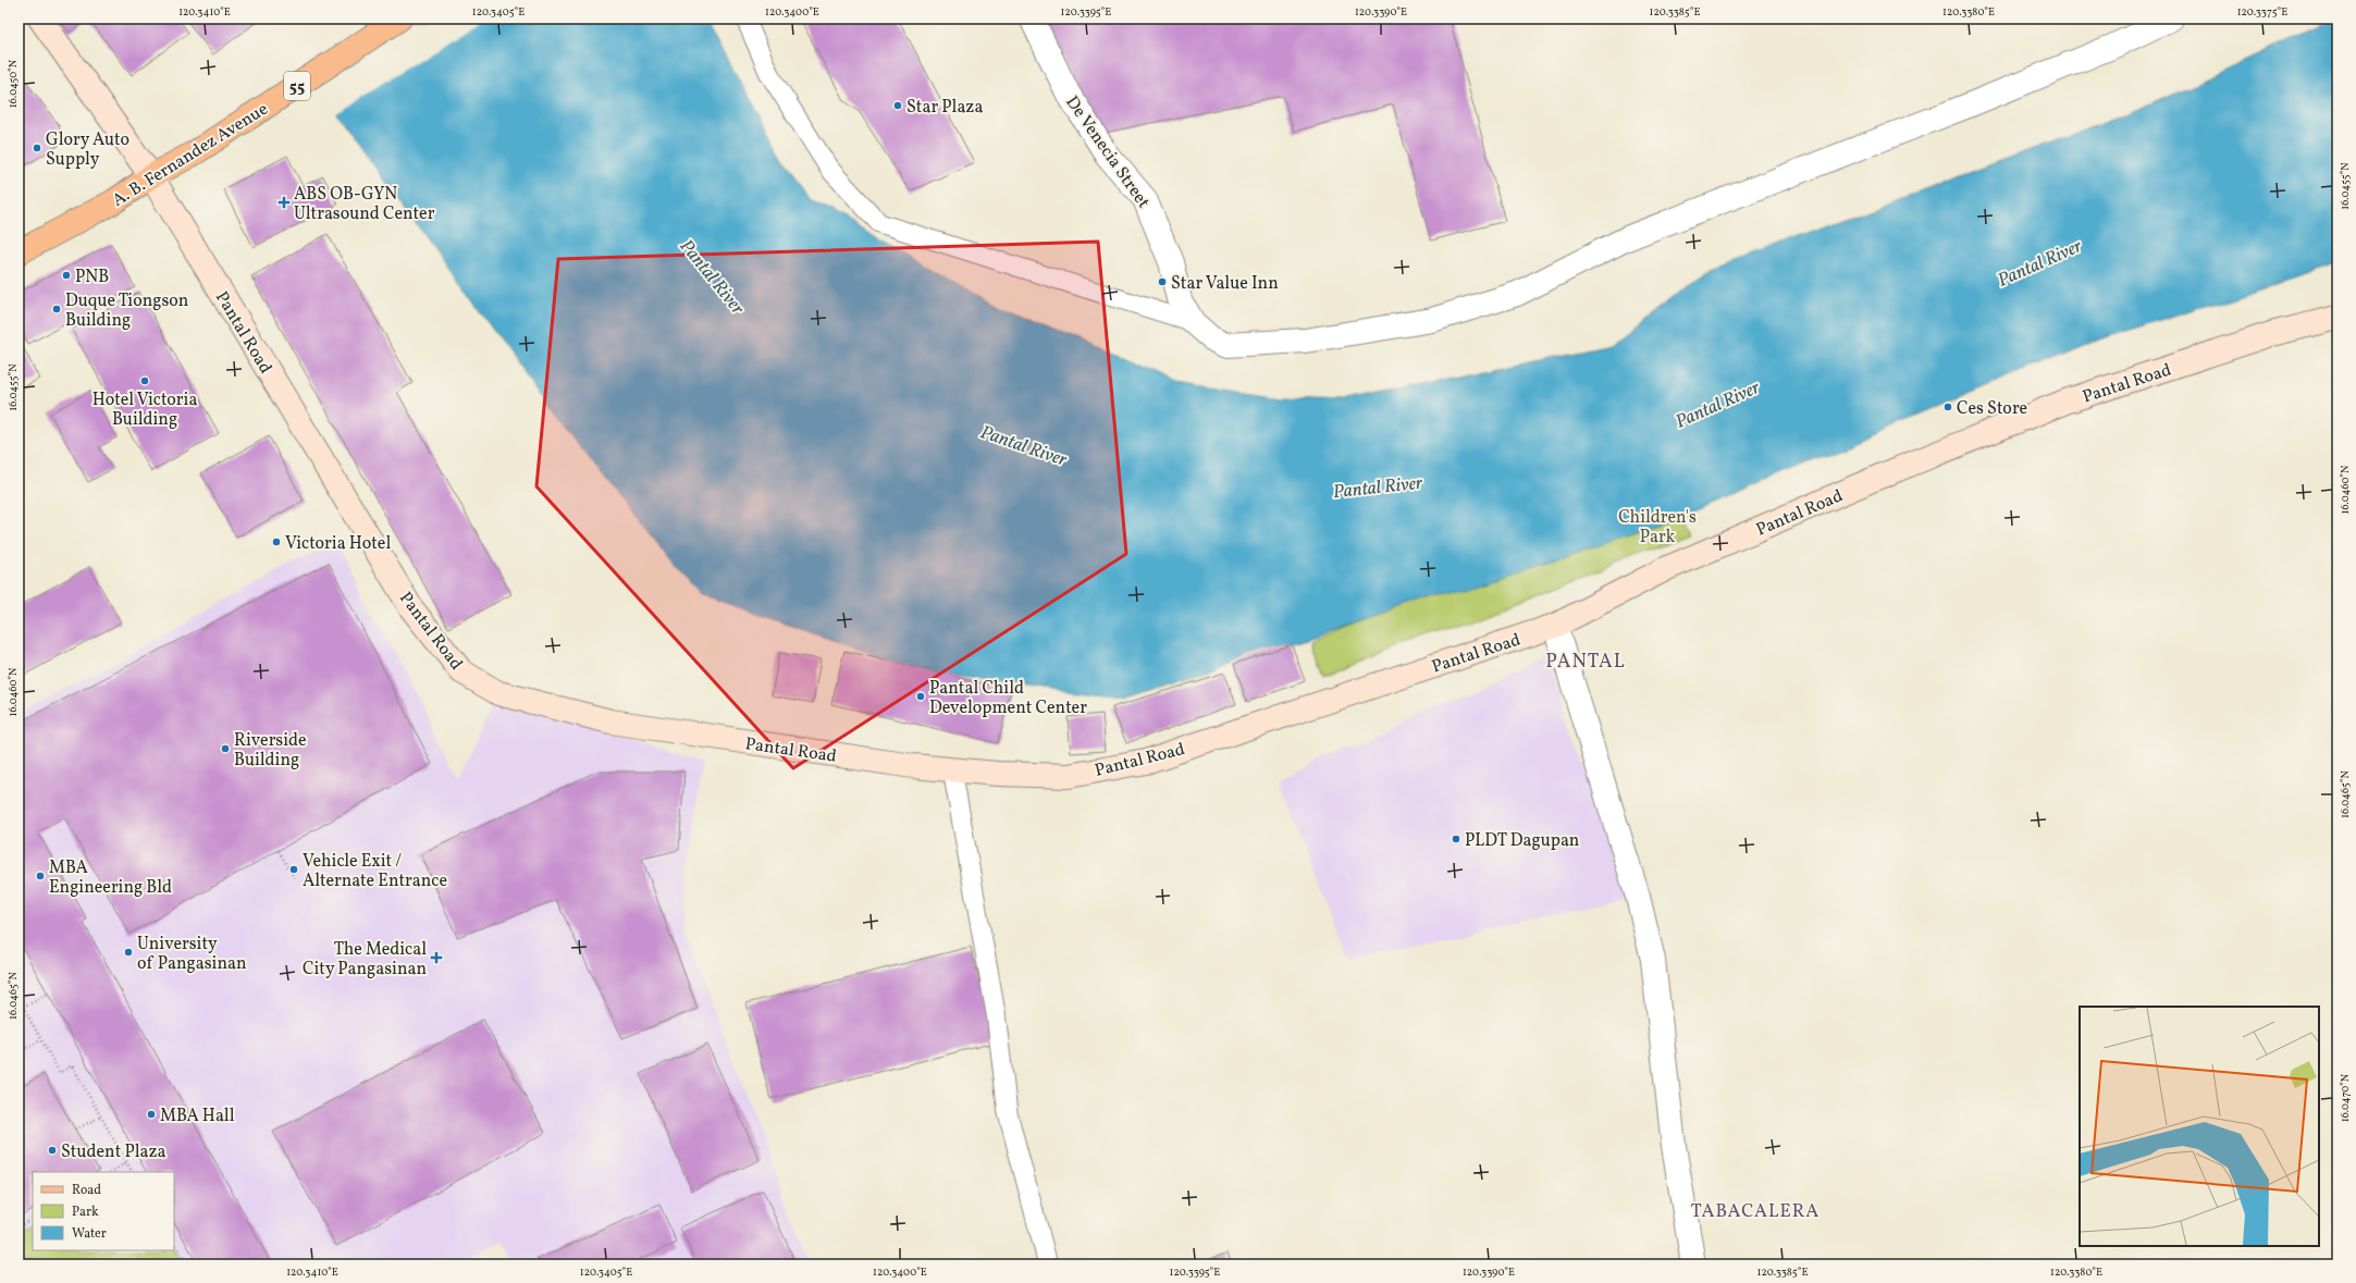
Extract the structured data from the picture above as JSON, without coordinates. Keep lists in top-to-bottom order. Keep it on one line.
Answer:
{"streets":{"main road":["55","A. B. Fernandez Avenue"],"street":["De Venecia Street","Pantal Road"]},"crossings":[["A. B. Fernandez Avenue","Pantal Road"]],"districts":["PANTAL","TABACALERA"],"water":["Pantal River"],"parks":["Children's Park"],"places":{"other":["Star Plaza","Glory Auto Supply","PNB","Star Value Inn","Duque Tiongson Building","Hotel Victoria Building","Ces Store","Victoria Hotel","Pantal Child Development Center","Riverside Building","PLDT Dagupan","Vehicle Exit / Alternate Entrance","MBA Engineering Bld","University of Pangasinan","MBA Hall","Student Plaza"],"health":["ABS OB-GYN Ultrasound Center","The Medical City Pangasinan"]},"legend":["Road","Park","Water"],"coordinates":["120.3410°E","120.3405°E","120.3400°E","120.3395°E","120.3390°E","120.3385°E","120.3380°E","120.3375°E","16.0450°N","16.0455°N","16.0460°N","16.0465°N","16.0470°N"]}
